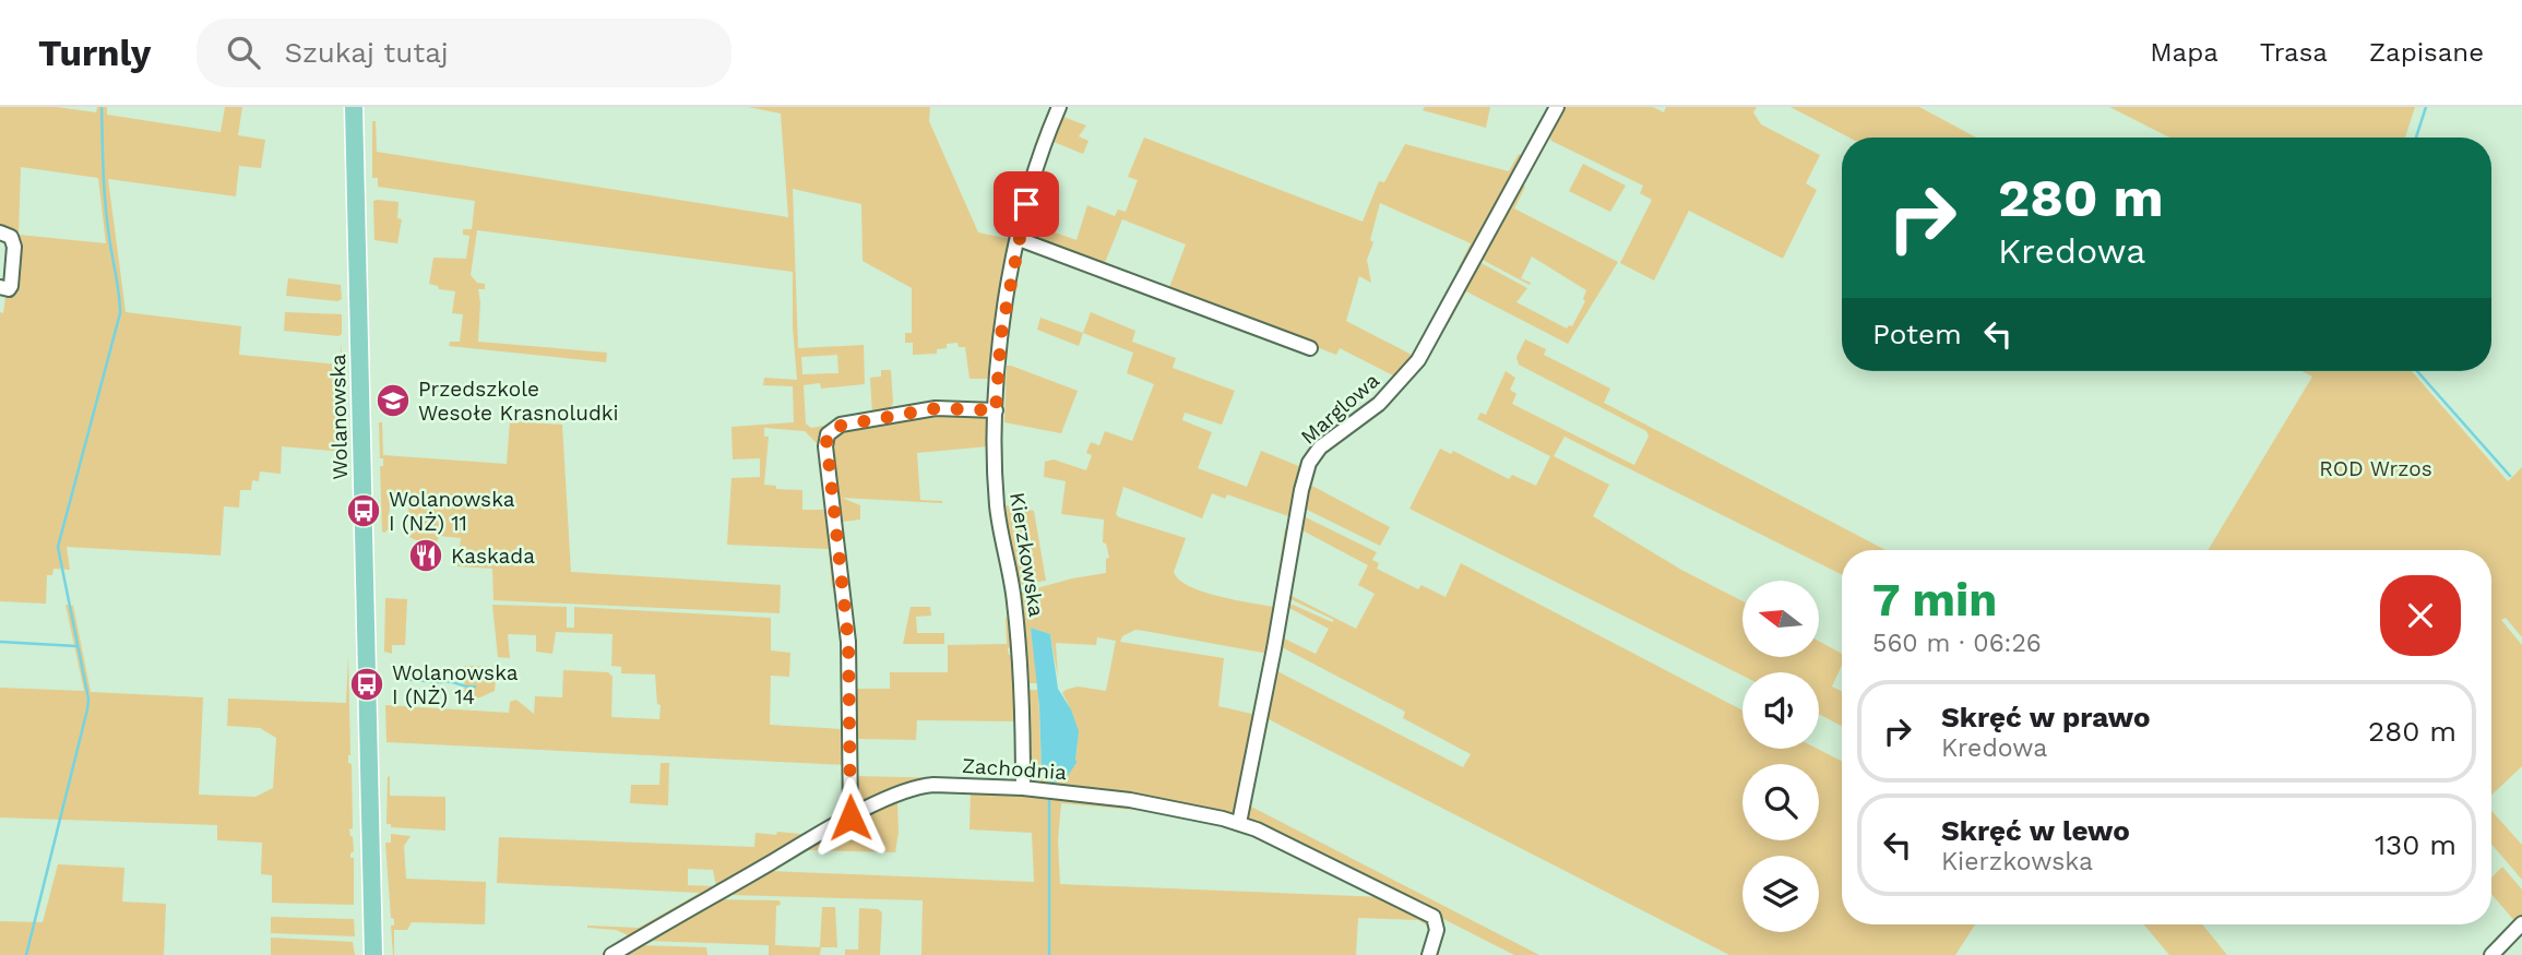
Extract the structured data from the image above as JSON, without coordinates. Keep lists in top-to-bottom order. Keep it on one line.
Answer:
{"streets":{"main road":["Wolanowska"],"street":["Marglowa","Kierzkowska","Zachodnia"]},"crossings":[["Marglowa","Zachodnia"],["Kierzkowska","Zachodnia"]],"parks":["ROD Wrzos"],"places":{"school or university":["Przedszkole Wesołe Krasnoludki"],"bus stop":["Wolanowska I (NŻ) 11","Wolanowska I (NŻ) 14"],"restaurant":["Kaskada"]},"north":"left","page":{"header":"Turnly","search":"Szukaj tutaj","nav":["Mapa","Trasa","Zapisane"],"turn":["280 m","Kredowa"],"then":"Potem","heading":["7 min","560 m · 06:26"],"list":[{"name":"Skręć w prawo","note":"Kredowa","value":"280 m"},{"name":"Skręć w lewo","note":"Kierzkowska","value":"130 m"}]}}
